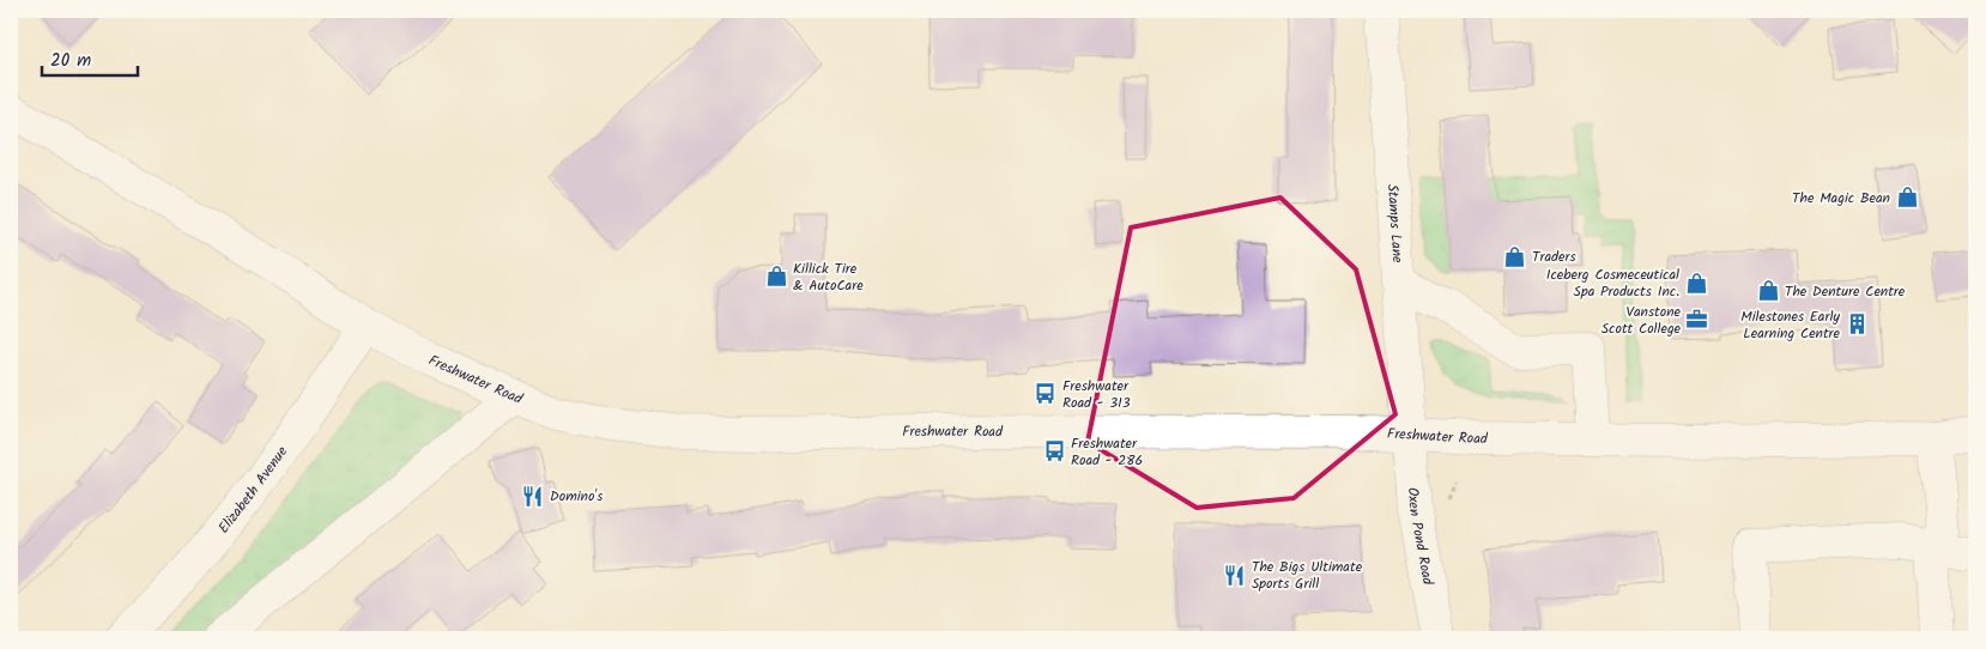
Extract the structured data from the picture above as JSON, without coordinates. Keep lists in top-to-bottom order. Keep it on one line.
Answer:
{"streets":{"main road":["Stamps Lane","Freshwater Road","Elizabeth Avenue","Oxen Pond Road"]},"crossings":[["Stamps Lane","Freshwater Road"],["Stamps Lane","Oxen Pond Road"],["Freshwater Road","Elizabeth Avenue"],["Freshwater Road","Oxen Pond Road"]],"places":{"shop":["The Magic Bean","Traders","Killick Tire & AutoCare","Iceberg Cosmeceutical Spa Products Inc.","The Denture Centre"],"office":["Vanstone Scott College"],"building":["Milestones Early Learning Centre"],"bus stop":["Freshwater Road - 313","Freshwater Road - 286"],"restaurant":["Domino's","The Bigs Ultimate Sports Grill"]},"scale_bar":"20 m"}
